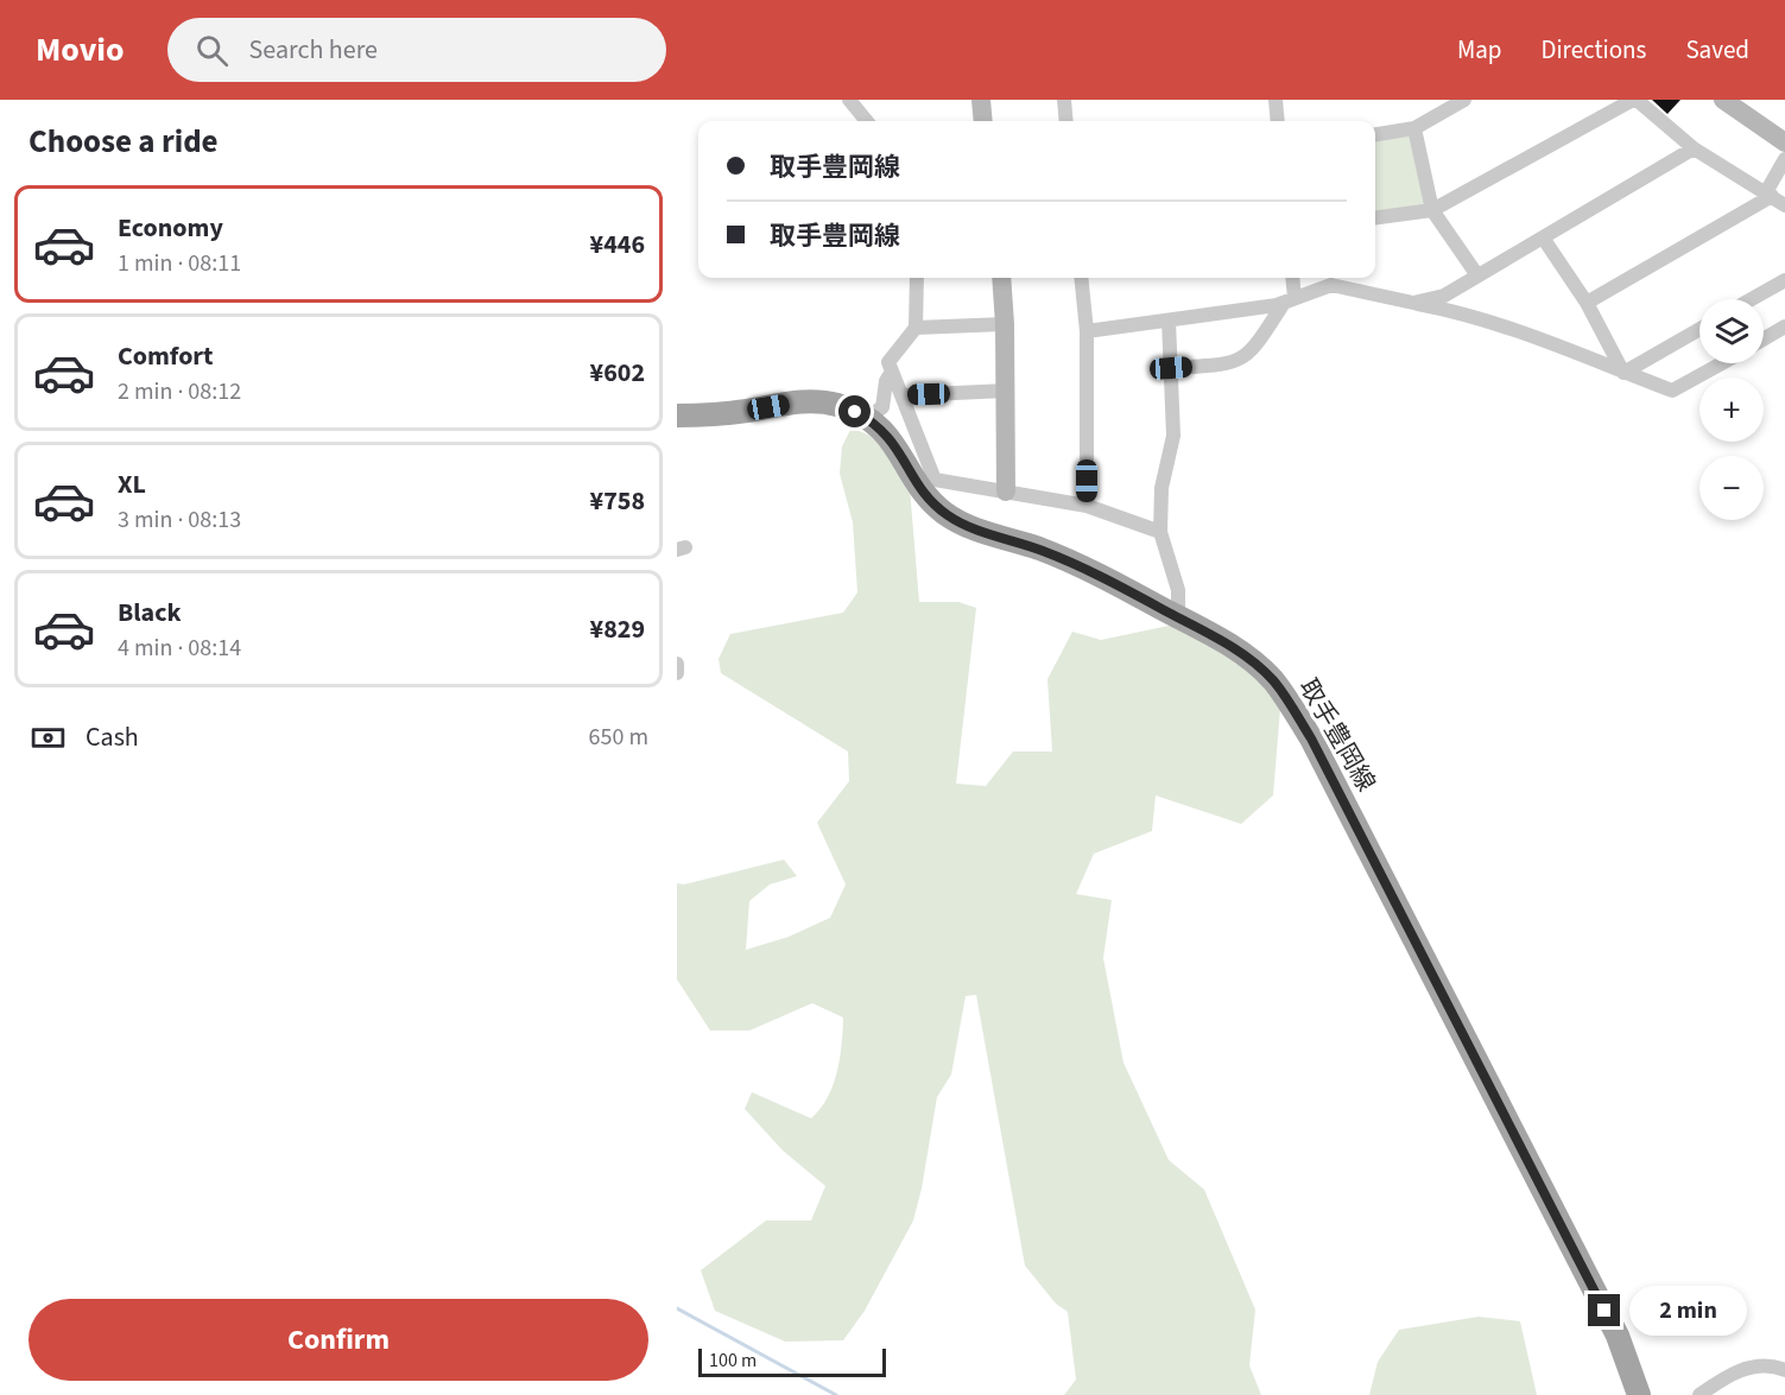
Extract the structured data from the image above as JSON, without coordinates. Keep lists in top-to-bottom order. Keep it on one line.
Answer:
{"streets":{"main road":["取手豊岡線"]},"scale_bar":"100 m","page":{"header":"Movio","search":"Search here","nav":["Map","Directions","Saved"],"heading":"Choose a ride","banner":["取手豊岡線","取手豊岡線"],"list":[{"name":"Economy","note":"1 min · 08:11","value":"¥446"},{"name":"Comfort","note":"2 min · 08:12","value":"¥602"},{"name":"XL","note":"3 min · 08:13","value":"¥758"},{"name":"Black","note":"4 min · 08:14","value":"¥829"}],"map_buttons":["+","−"],"pay":["Cash","650 m"],"buttons":"Confirm","bubble":"2 min","scale":"100 m"}}
